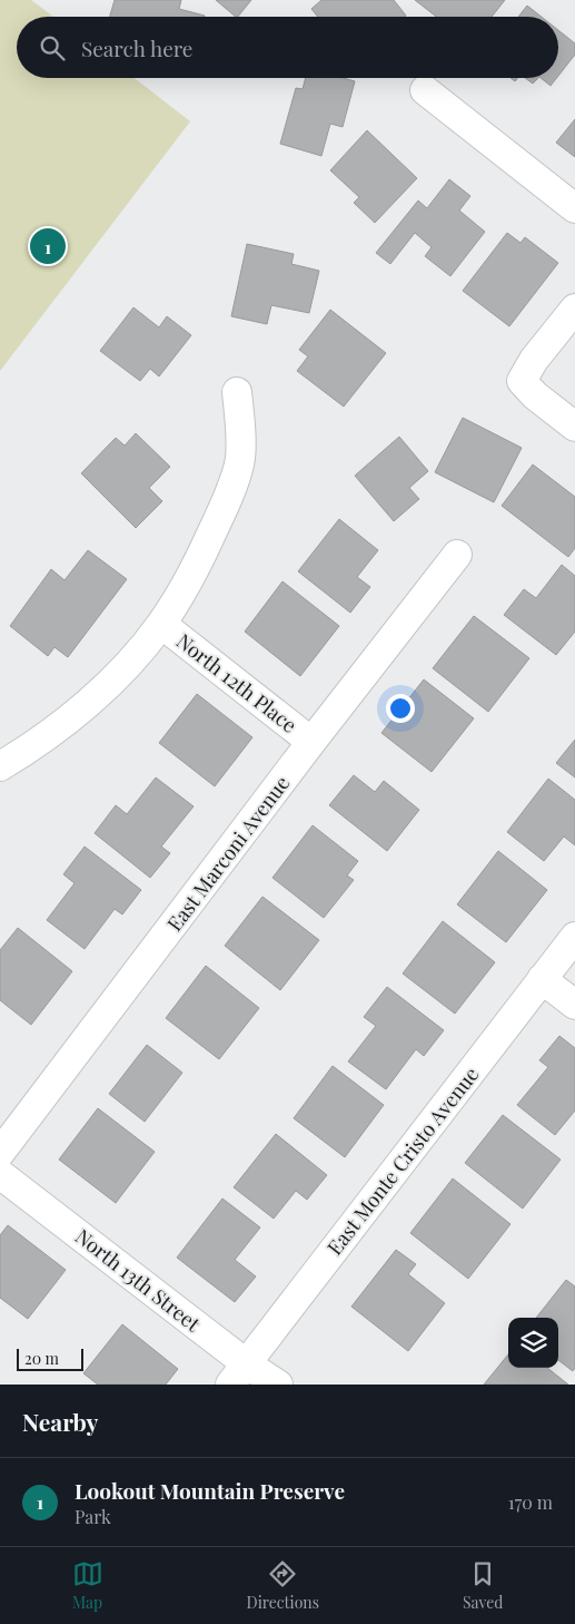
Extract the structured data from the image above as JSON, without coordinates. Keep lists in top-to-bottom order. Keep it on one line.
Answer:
{"streets":{"street":["North 12th Place","East Marconi Avenue","East Monte Cristo Avenue","North 13th Street"]},"crossings":[["North 12th Place","East Marconi Avenue"],["East Monte Cristo Avenue","North 13th Street"]],"scale_bar":"20 m","page":{"search":"Search here","pins":"1","scale":"20 m","heading":"Nearby","list":[{"mark":"1","name":"Lookout Mountain Preserve","note":"Park","value":"170 m"}],"nav":["Map","Directions","Saved"]}}
